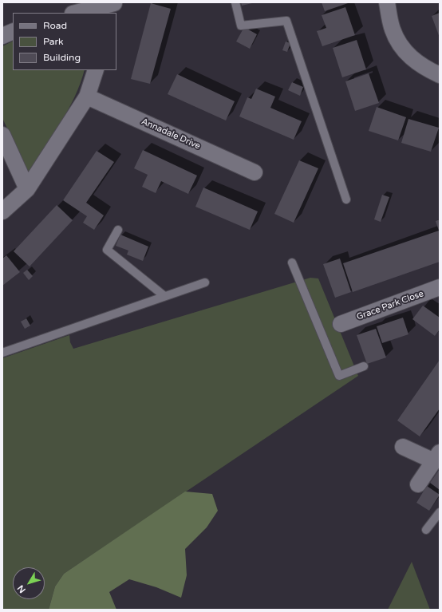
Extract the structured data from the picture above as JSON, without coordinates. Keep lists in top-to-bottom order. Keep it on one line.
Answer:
{"streets":{"street":["Annadale Drive","Grace Park Close"]},"legend":["Road","Park","Building"],"north":"bottom left"}
